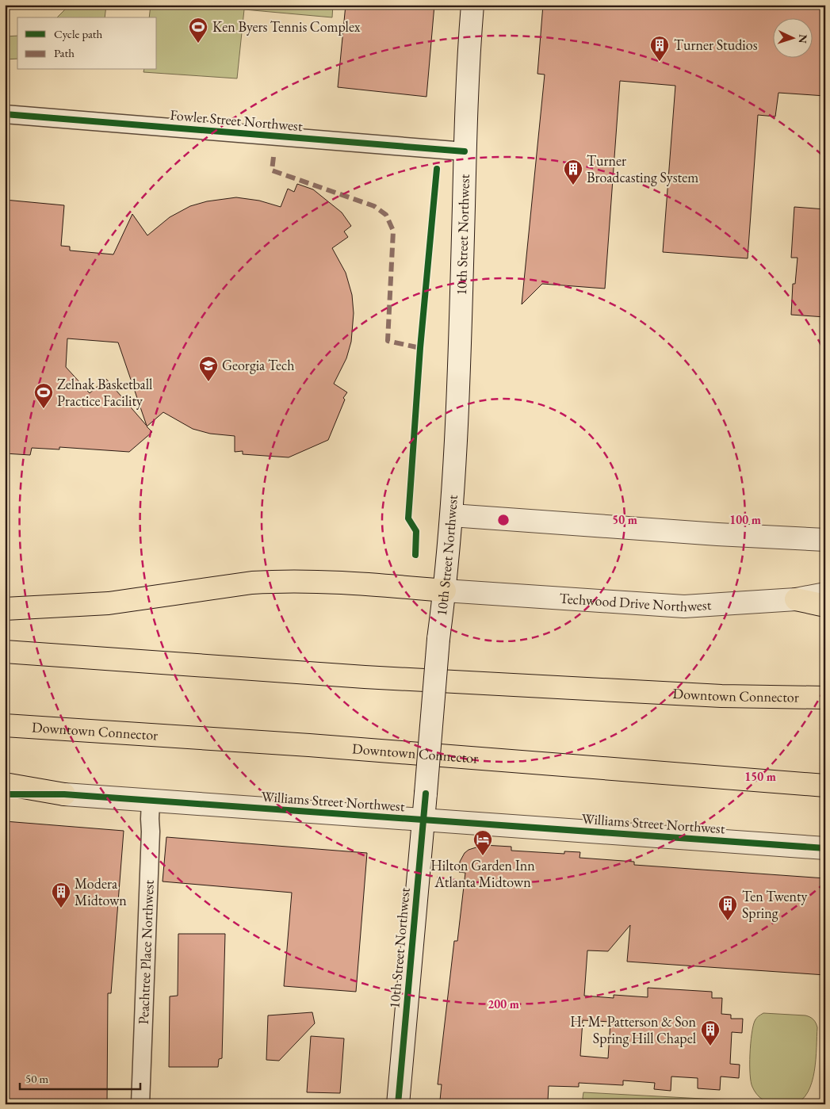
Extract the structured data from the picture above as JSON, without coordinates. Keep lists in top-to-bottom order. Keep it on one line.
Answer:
{"streets":{"highway":["Downtown Connector"],"street":["Fowler Street Northwest","10th Street Northwest","Techwood Drive Northwest","Williams Street Northwest","Peachtree Place Northwest"]},"crossings":[["Fowler Street Northwest","10th Street Northwest"],["10th Street Northwest","Techwood Drive Northwest"],["10th Street Northwest","Williams Street Northwest"],["Williams Street Northwest","Peachtree Place Northwest"]],"places":{"sports":["Ken Byers Tennis Complex","Zelnak Basketball Practice Facility"],"building":["Turner Studios","Turner Broadcasting System","Modera Midtown","Ten Twenty Spring","H. M. Patterson & Son Spring Hill Chapel"],"school or university":["Georgia Tech"],"hotel":["Hilton Garden Inn Atlanta Midtown"]},"legend":["Cycle path","Path"],"scale_bar":"50 m","north":"right","rings":["50 m","100 m","150 m","200 m"]}
